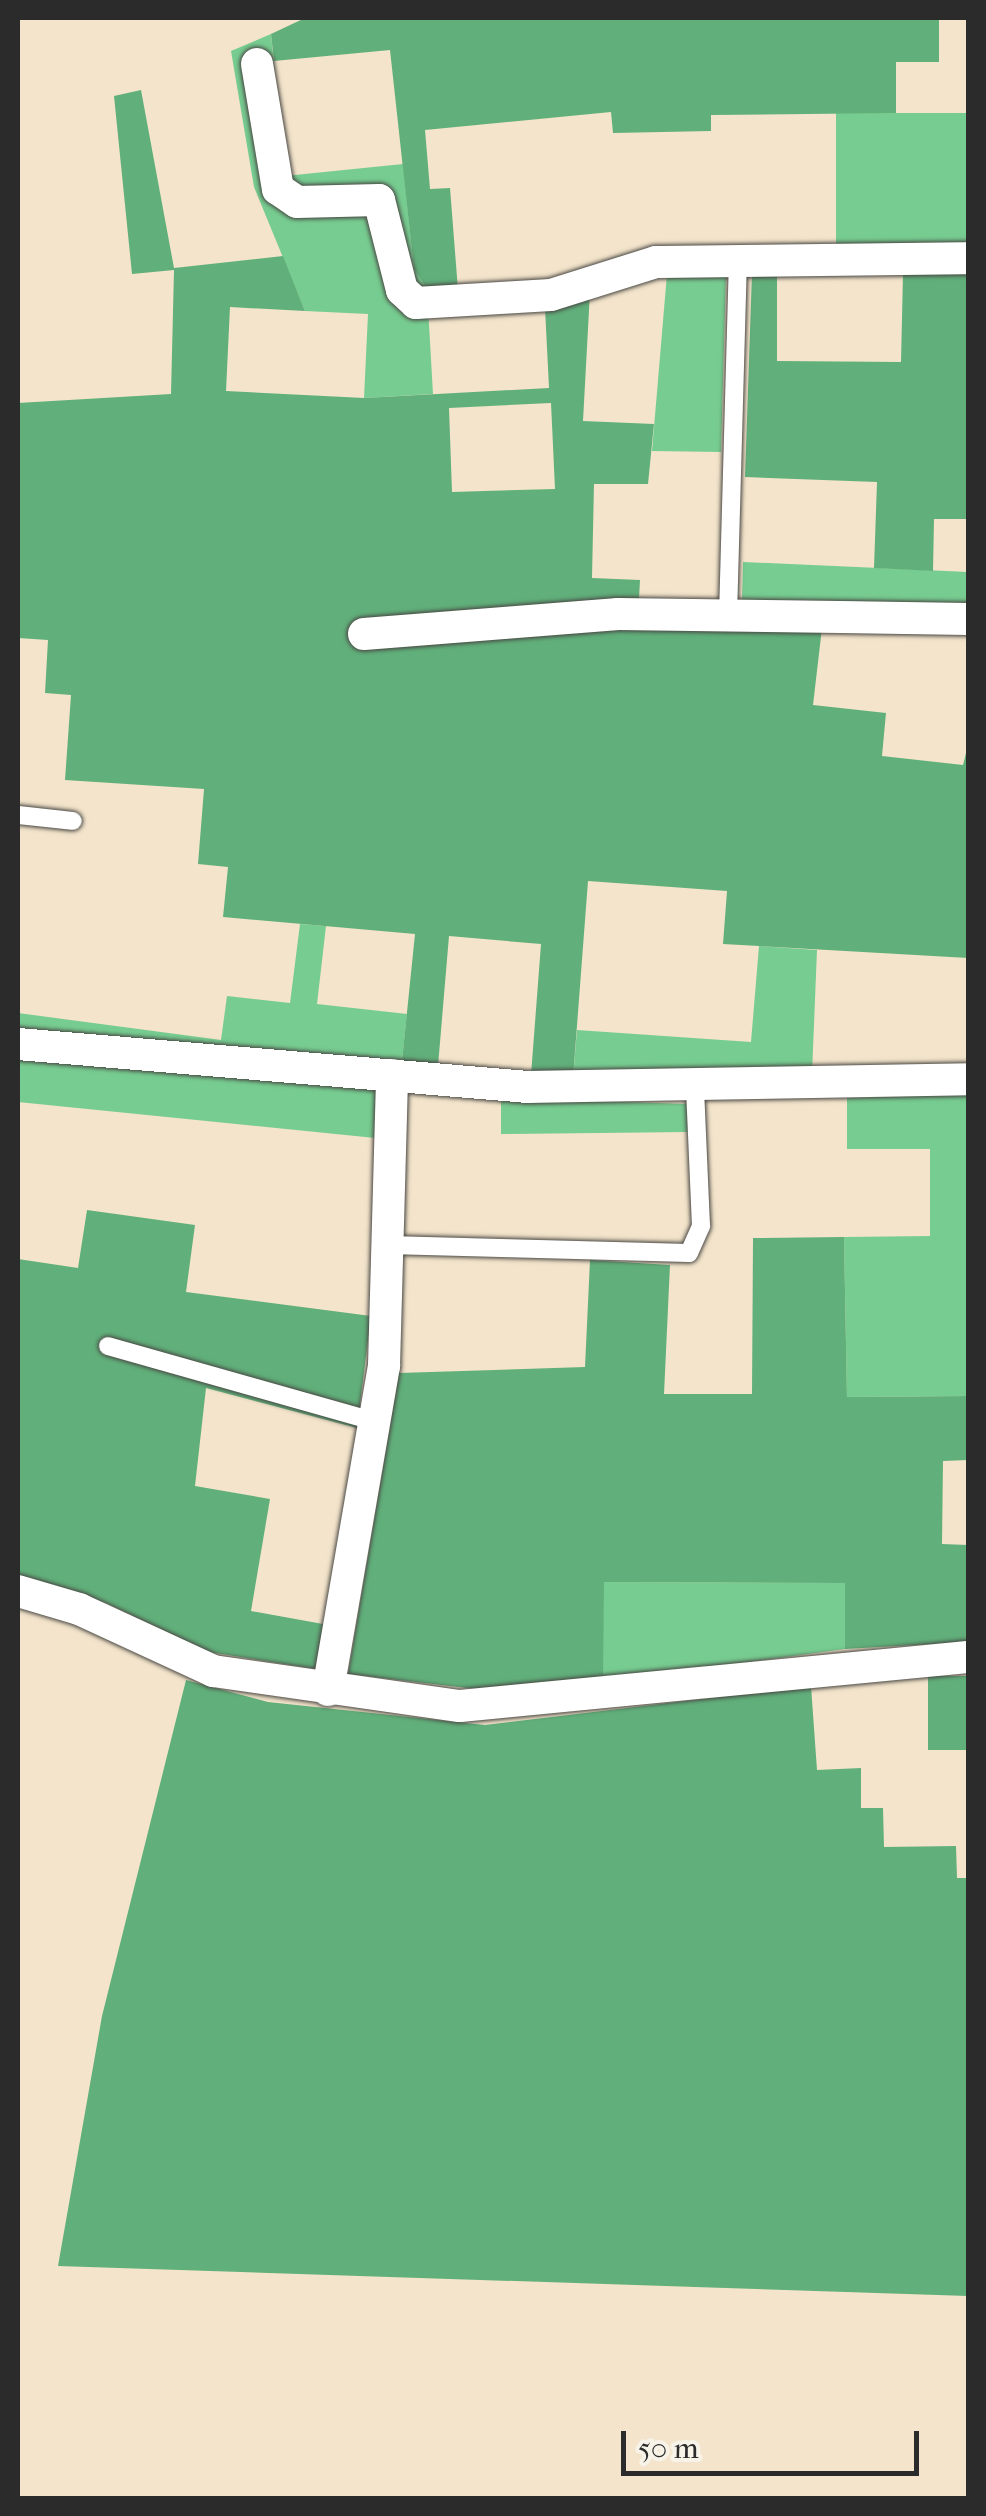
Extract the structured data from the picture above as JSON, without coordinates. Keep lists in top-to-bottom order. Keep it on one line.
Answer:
{"scale_bar":"50 m"}
